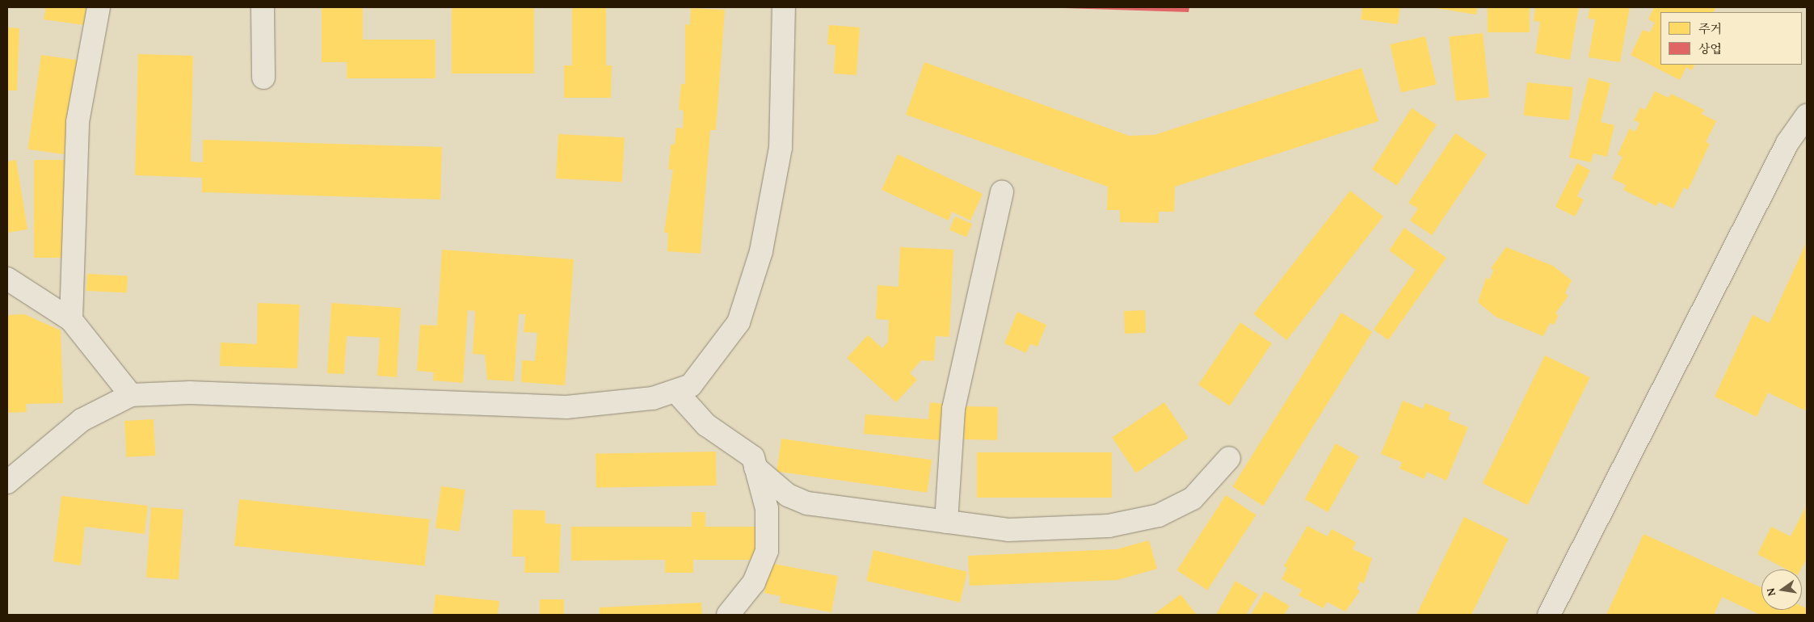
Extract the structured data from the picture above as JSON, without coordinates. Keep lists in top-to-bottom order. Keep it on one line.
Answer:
{"legend":["주거","상업"],"north":"left"}
